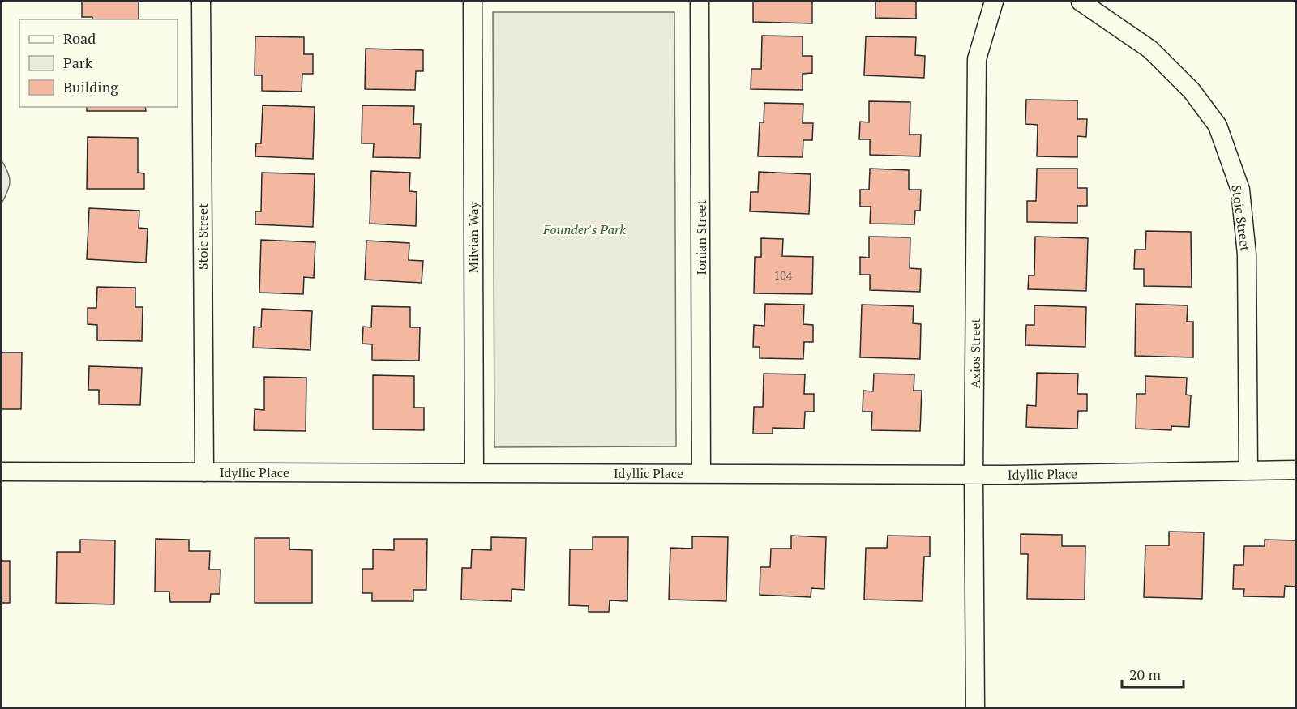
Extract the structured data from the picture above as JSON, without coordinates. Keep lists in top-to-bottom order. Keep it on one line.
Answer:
{"streets":{"street":["Stoic Street","Milvian Way","Ionian Street","Axios Street","Idyllic Place"]},"crossings":[["Stoic Street","Idyllic Place"],["Milvian Way","Idyllic Place"],["Ionian Street","Idyllic Place"],["Axios Street","Idyllic Place"]],"parks":["Founder's Park"],"house_numbers":["104"],"legend":["Road","Park","Building"],"scale_bar":"20 m"}
